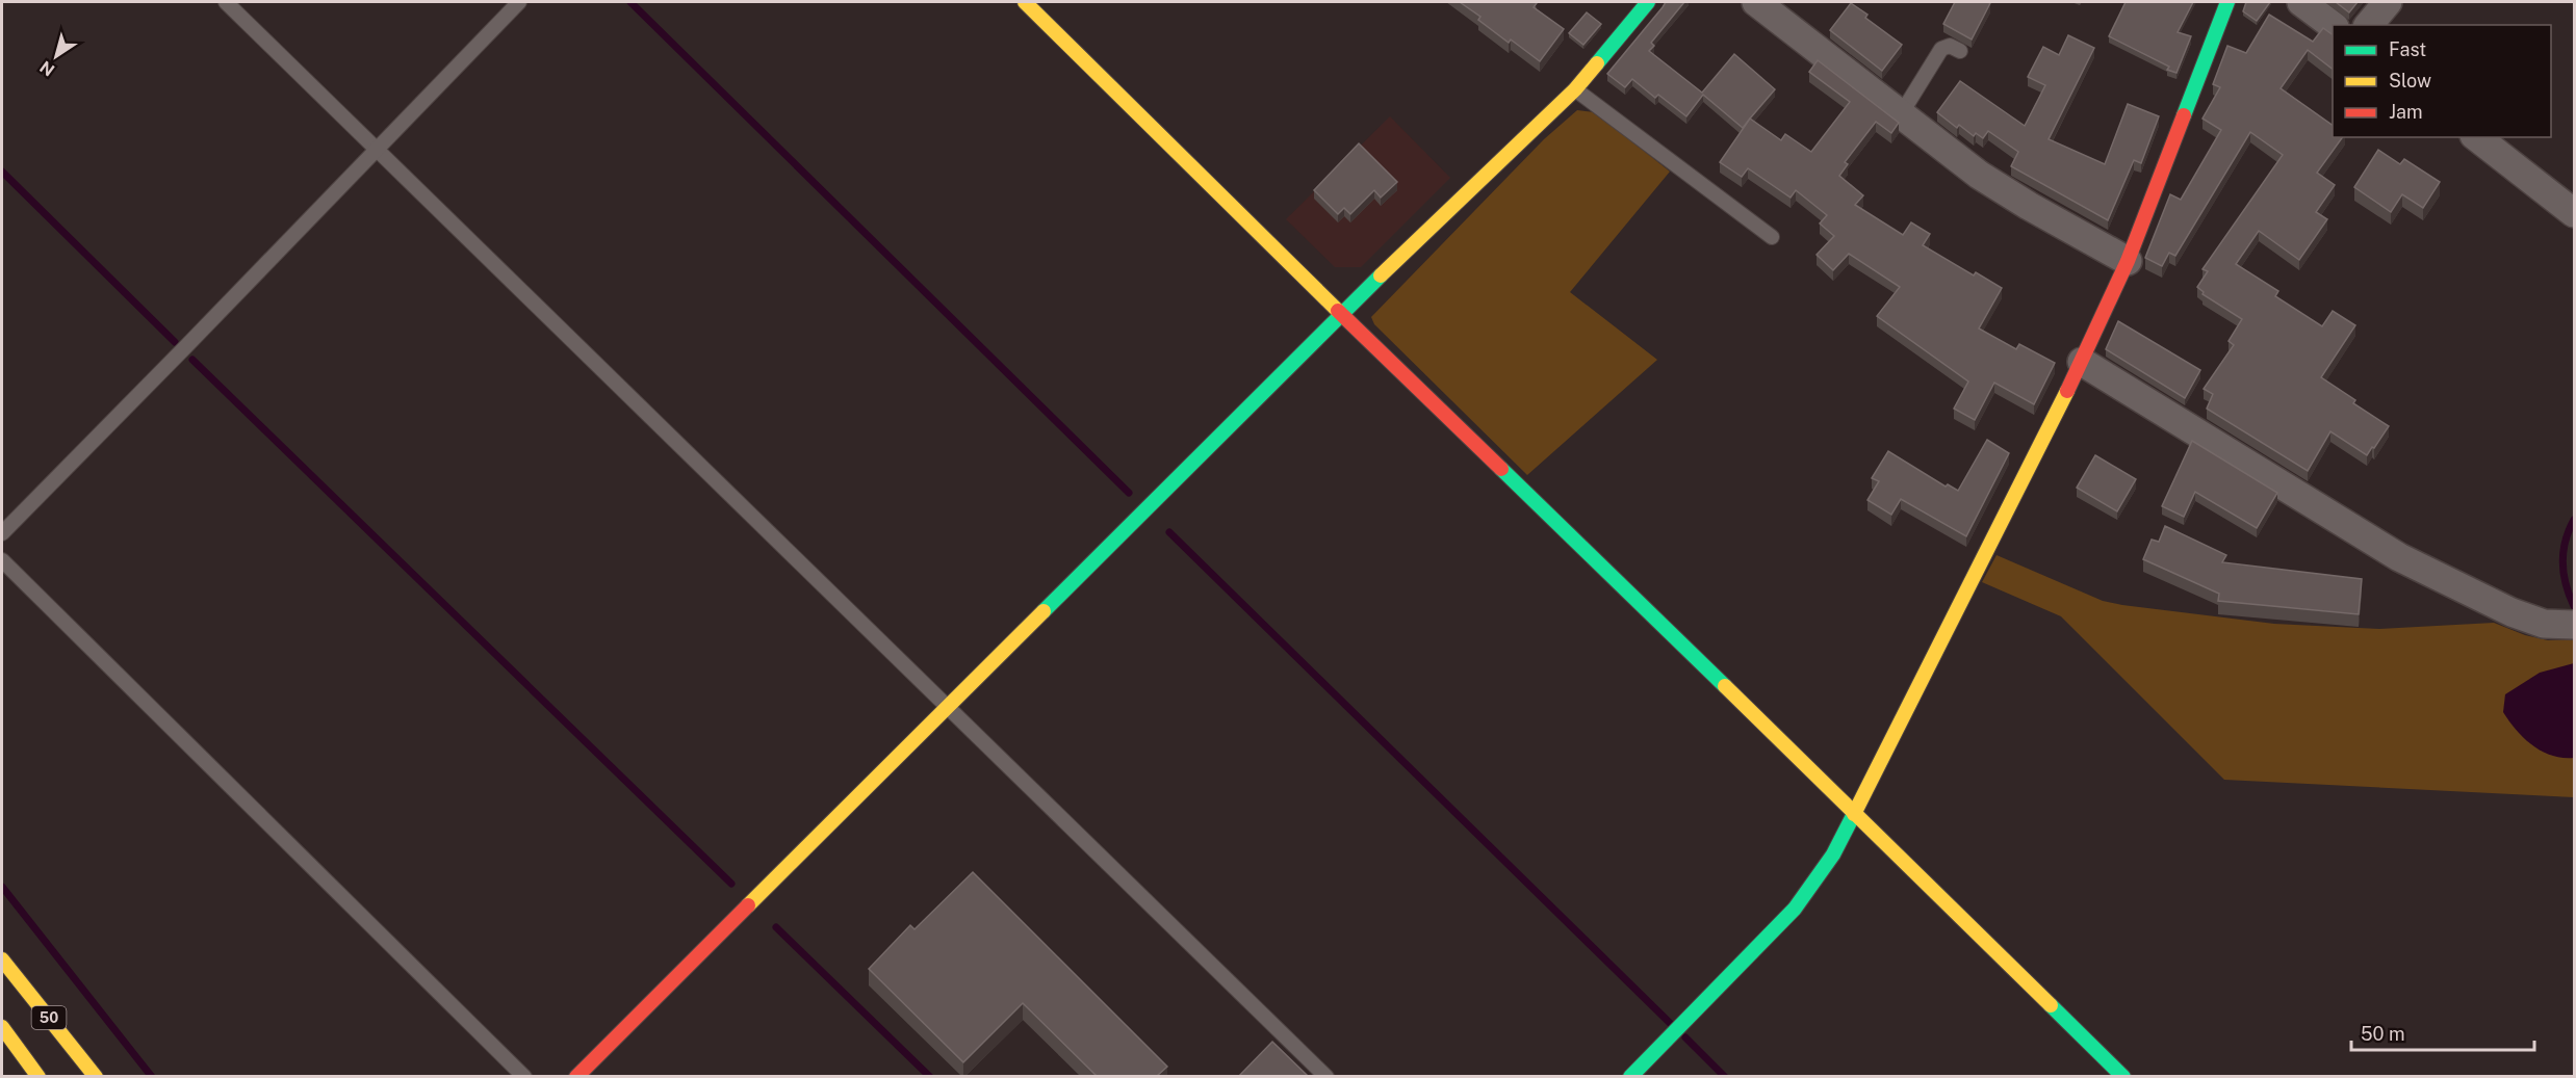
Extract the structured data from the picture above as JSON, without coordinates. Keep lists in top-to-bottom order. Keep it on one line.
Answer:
{"streets":{"main road":["50"]},"legend":["Fast","Slow","Jam"],"scale_bar":"50 m","north":"bottom left"}
